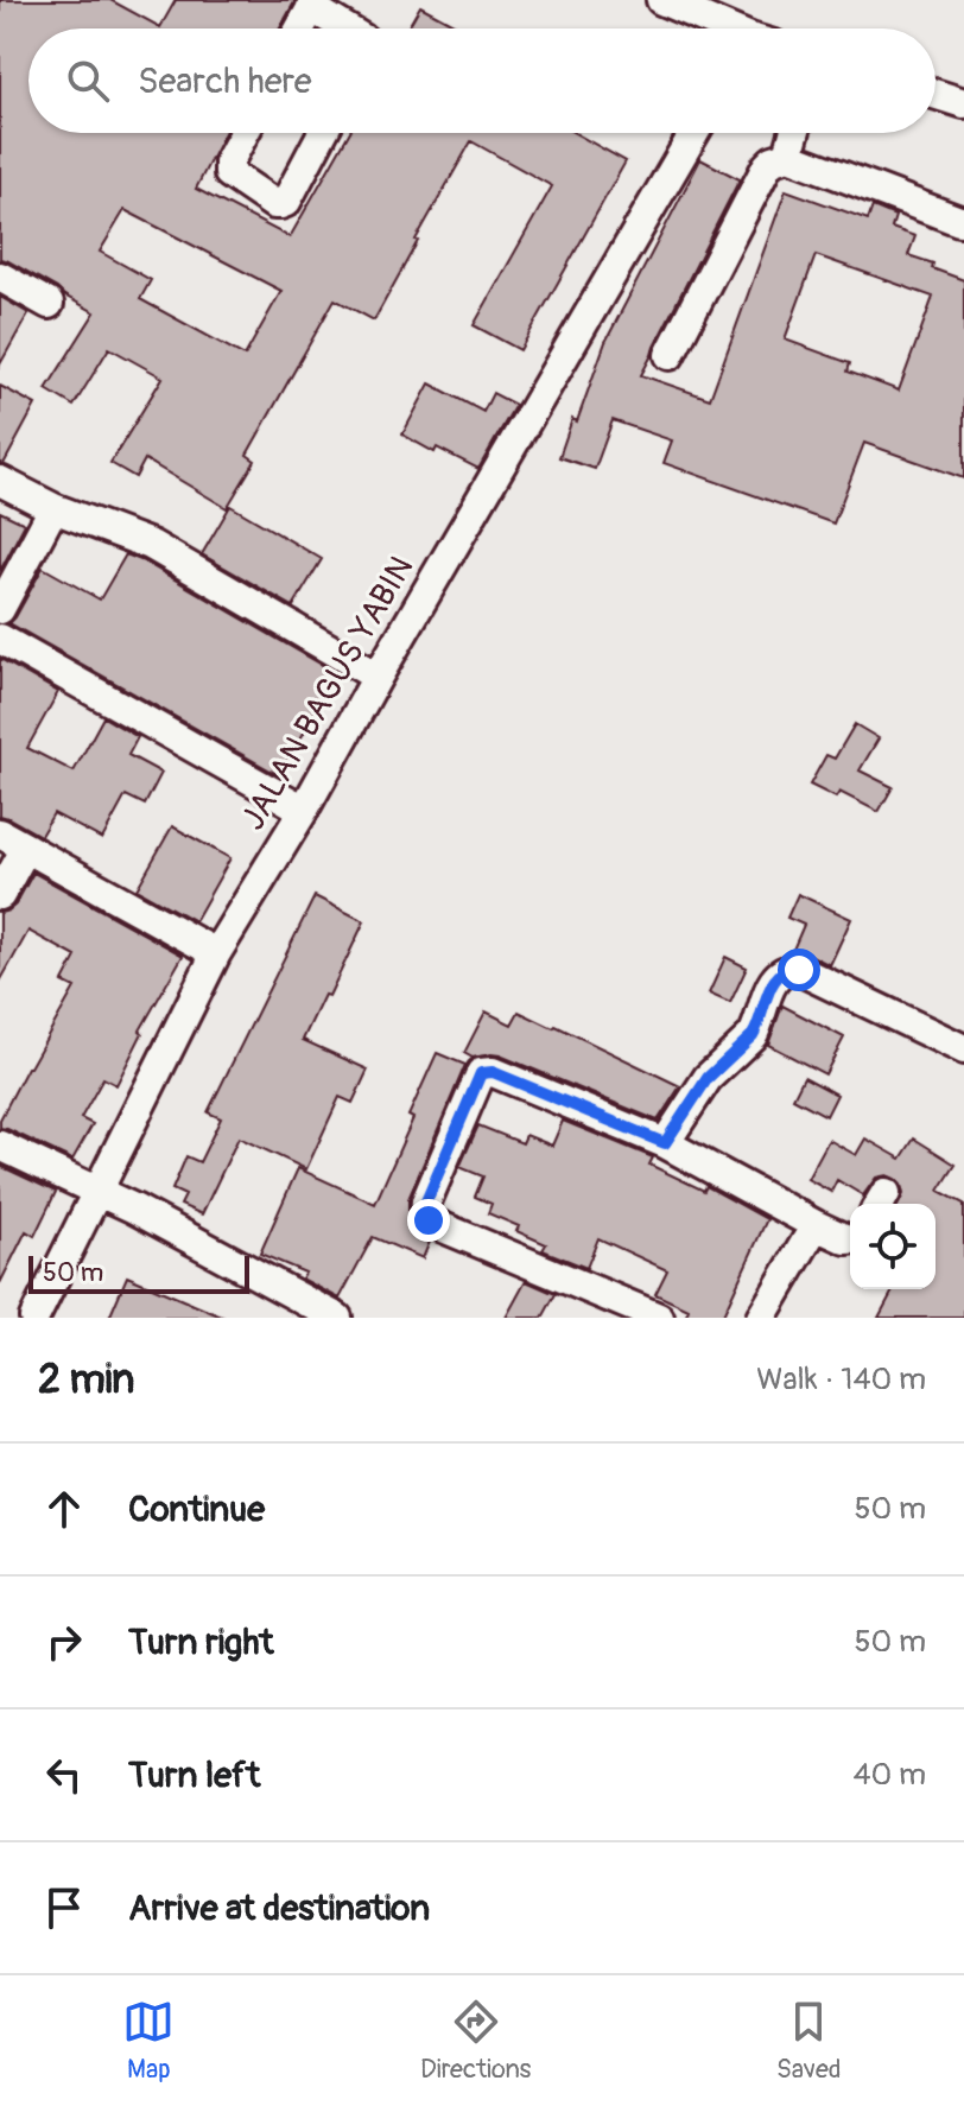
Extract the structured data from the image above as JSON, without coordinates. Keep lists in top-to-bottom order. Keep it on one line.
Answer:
{"streets":{"street":["JALAN BAGUS YABIN"]},"scale_bar":"50 m","page":{"search":"Search here","scale":"50 m","heading":["2 min","Walk · 140 m"],"list":[["Continue","50 m"],["Turn right","50 m"],["Turn left","40 m"],"Arrive at destination"],"nav":["Map","Directions","Saved"]}}
